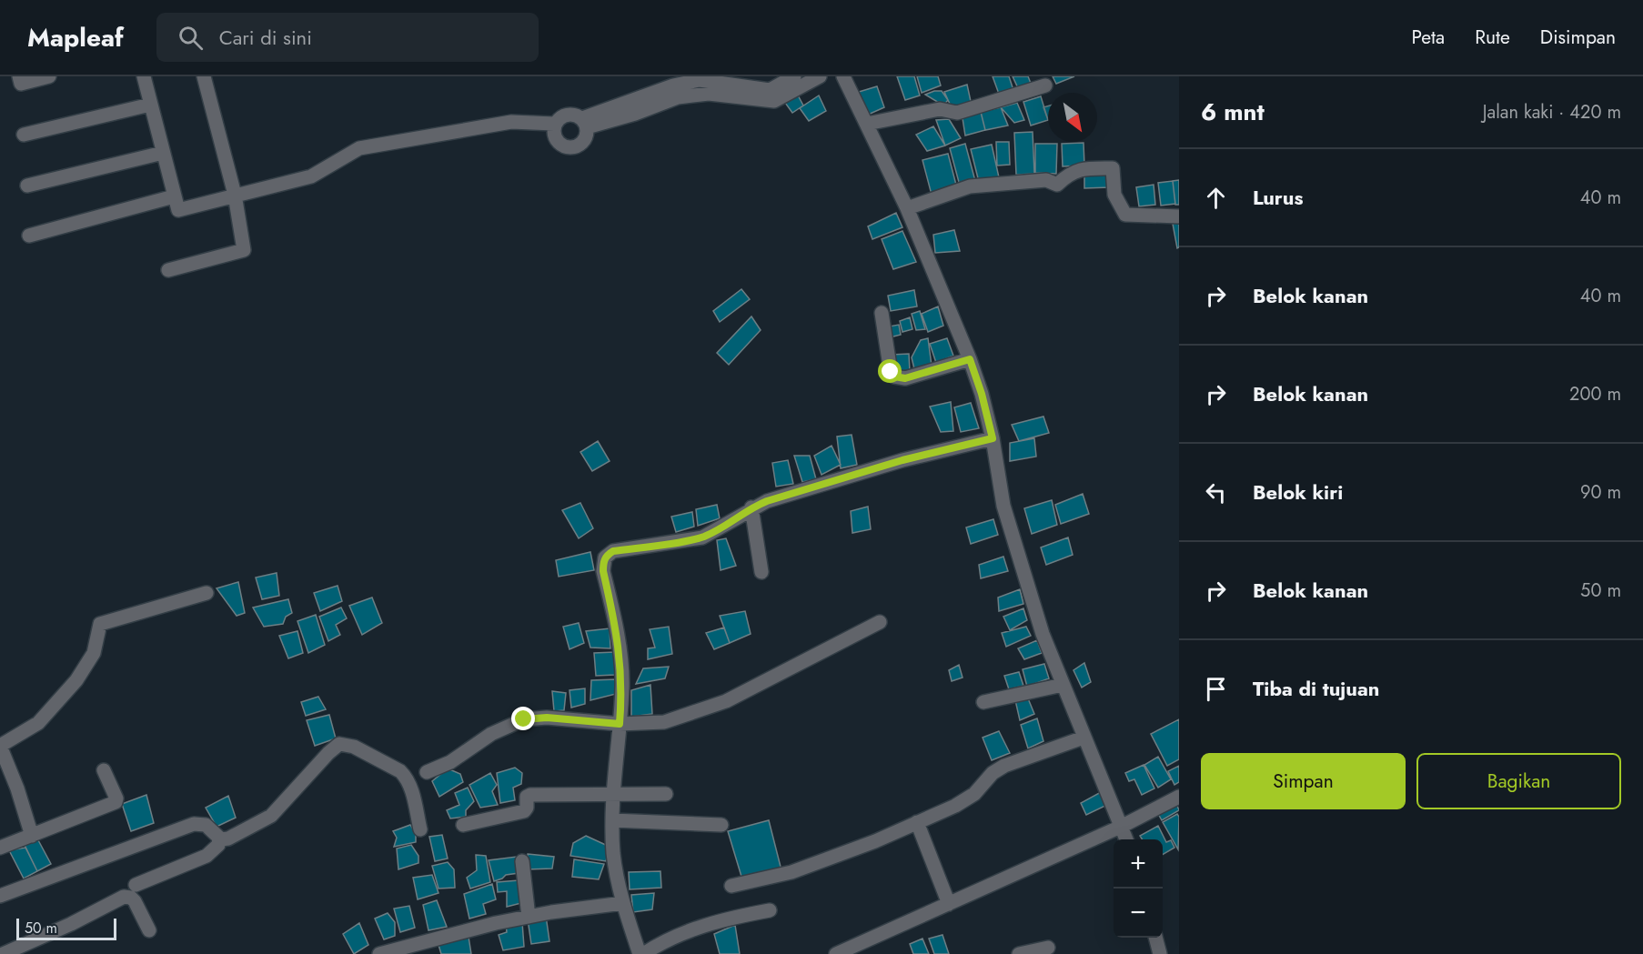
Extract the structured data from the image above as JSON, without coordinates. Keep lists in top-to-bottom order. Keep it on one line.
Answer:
{"scale_bar":"50 m","north":"bottom right","page":{"header":"Mapleaf","search":"Cari di sini","nav":["Peta","Rute","Disimpan"],"heading":["6 mnt","Jalan kaki · 420 m"],"list":[["Lurus","40 m"],["Belok kanan","40 m"],["Belok kanan","200 m"],["Belok kiri","90 m"],["Belok kanan","50 m"],"Tiba di tujuan"],"buttons":["Simpan","Bagikan"],"map_buttons":["+","−"],"scale":"50 m"}}
